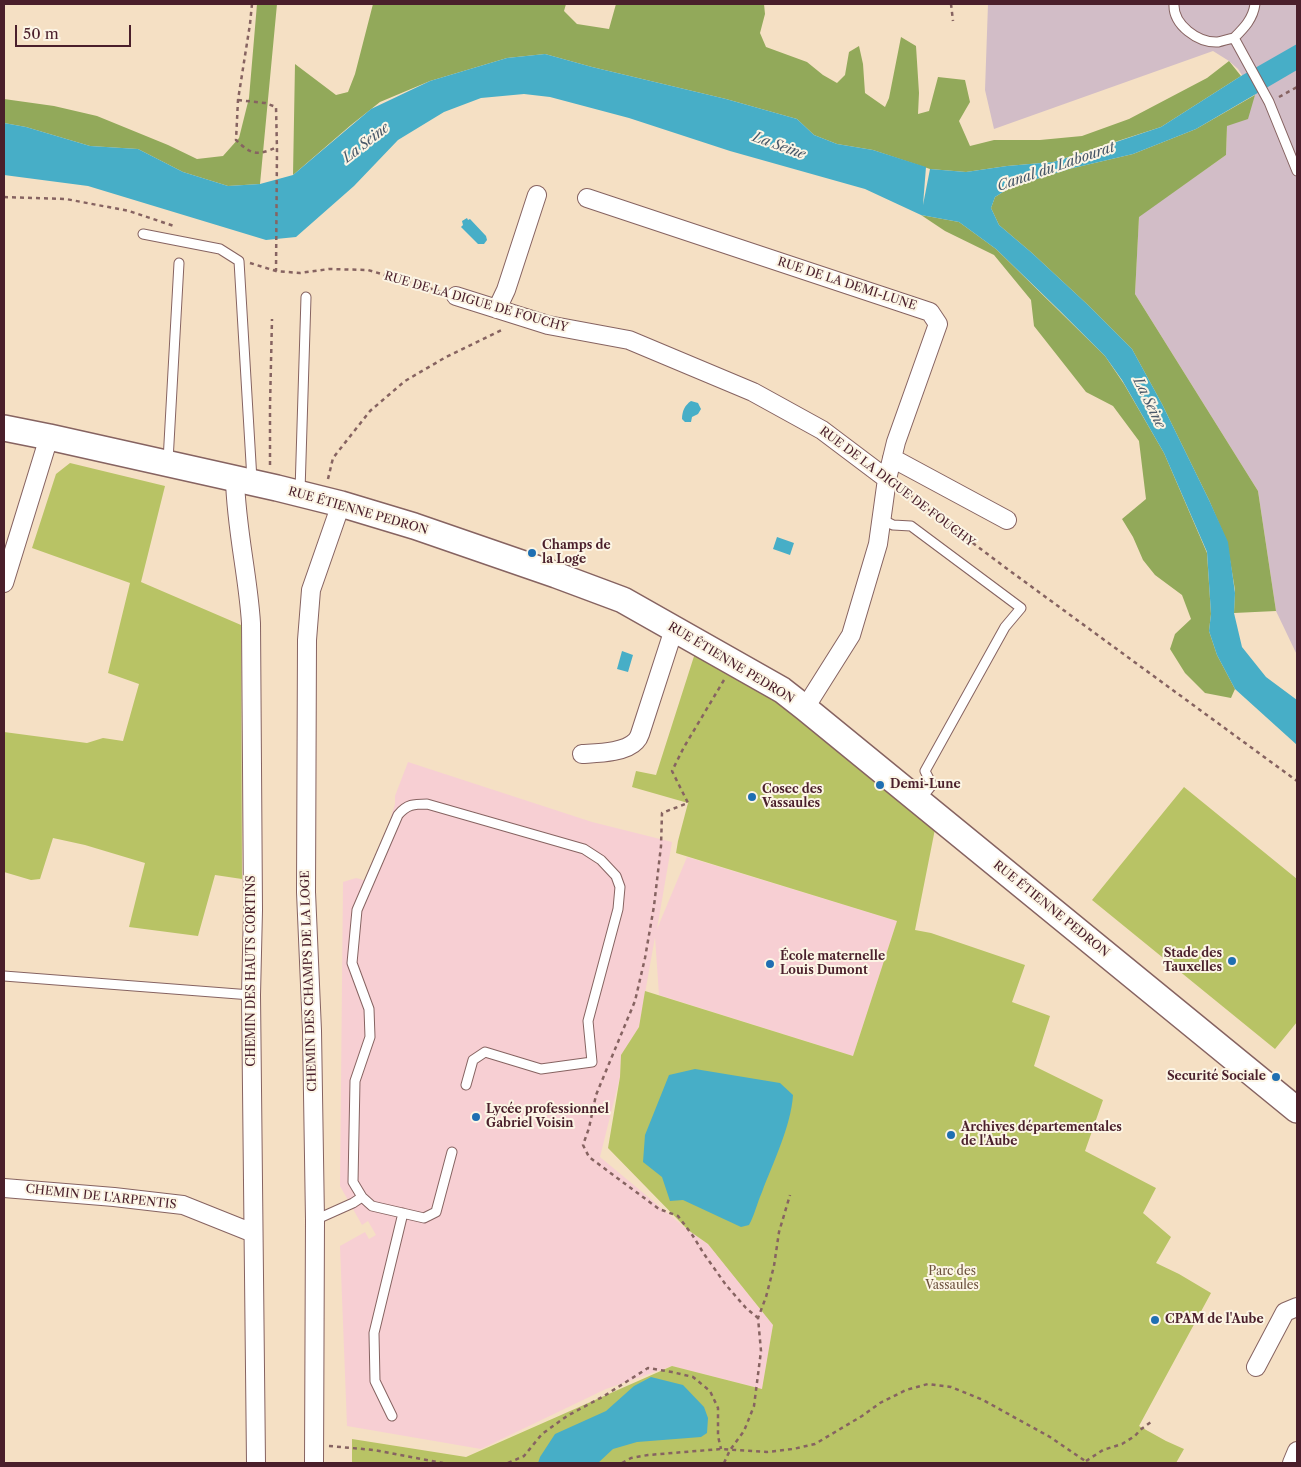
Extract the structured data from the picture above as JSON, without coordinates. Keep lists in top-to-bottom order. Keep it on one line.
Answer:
{"streets":{"street":["RUE DE LA DEMI-LUNE","RUE DE LA DIGUE DE FOUCHY","RUE ÉTIENNE PEDRON","CHEMIN DES HAUTS CORTINS","CHEMIN DES CHAMPS DE LA LOGE","CHEMIN DE L'ARPENTIS"]},"crossings":[["RUE DE LA DEMI-LUNE","RUE DE LA DIGUE DE FOUCHY"],["RUE DE LA DEMI-LUNE","RUE ÉTIENNE PEDRON"],["RUE ÉTIENNE PEDRON","CHEMIN DES HAUTS CORTINS"],["RUE ÉTIENNE PEDRON","CHEMIN DES CHAMPS DE LA LOGE"],["CHEMIN DES HAUTS CORTINS","CHEMIN DE L'ARPENTIS"]],"water":["La Seine","Canal du Labourat"],"parks":["Parc des Vassaules"],"places":["Champs de la Loge","Demi-Lune","Cosec des Vassaules","Stade des Tauxelles","École maternelle Louis Dumont","Securité Sociale","Lycée professionnel Gabriel Voisin","Archives départementales de l'Aube","CPAM de l'Aube"],"scale_bar":"50 m"}
